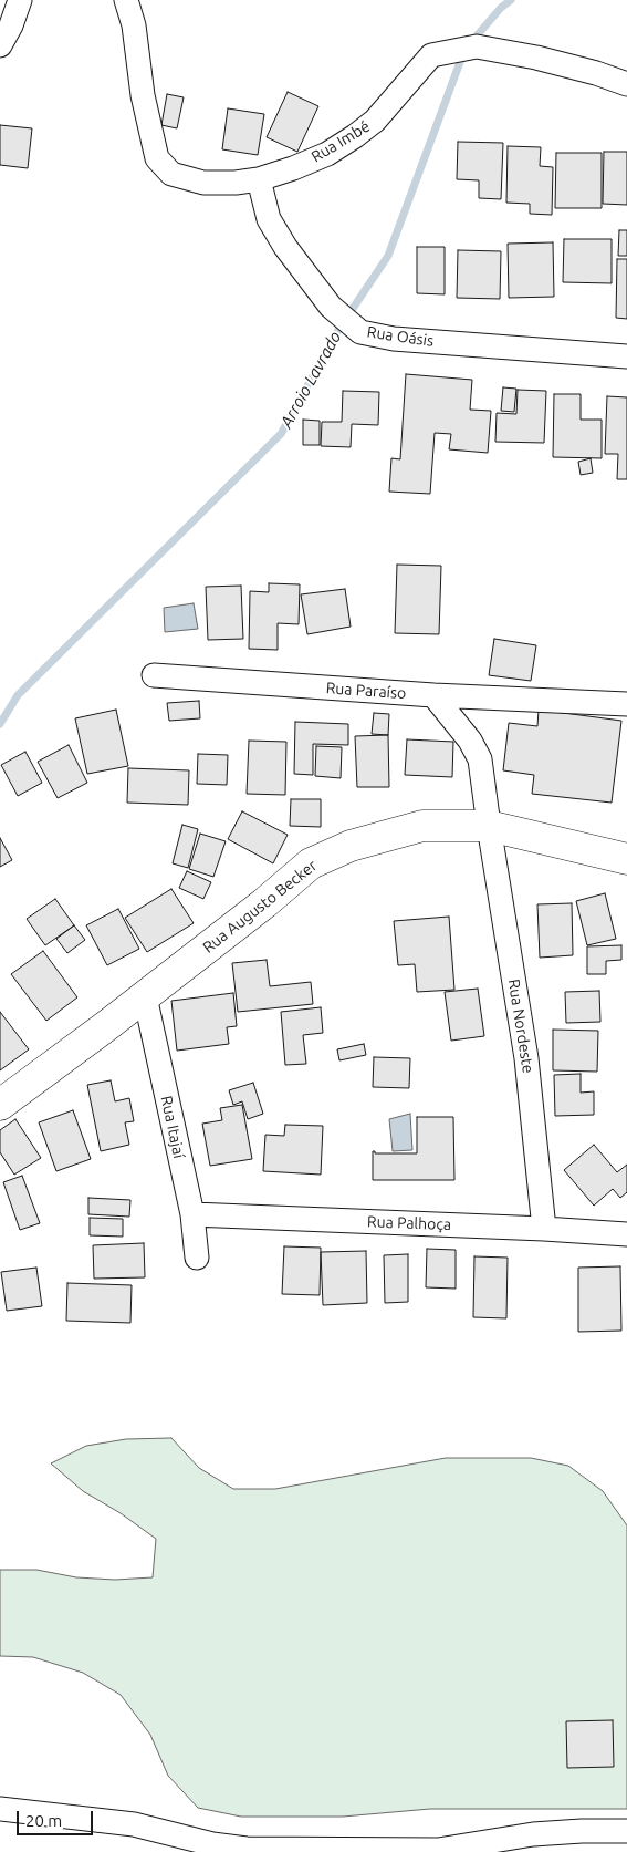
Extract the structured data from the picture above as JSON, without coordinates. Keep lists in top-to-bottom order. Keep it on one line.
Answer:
{"streets":{"main road":["Rua Augusto Becker"],"street":["Rua Imbé","Rua Oásis","Rua Paraíso","Rua Nordeste","Rua Itajaí","Rua Palhoça"]},"crossings":[["Rua Imbé","Rua Oásis"],["Rua Augusto Becker","Rua Nordeste"],["Rua Augusto Becker","Rua Itajaí"],["Rua Nordeste","Rua Palhoça"],["Rua Itajaí","Rua Palhoça"]],"water":["Arroio Lavrado"],"scale_bar":"20 m"}
